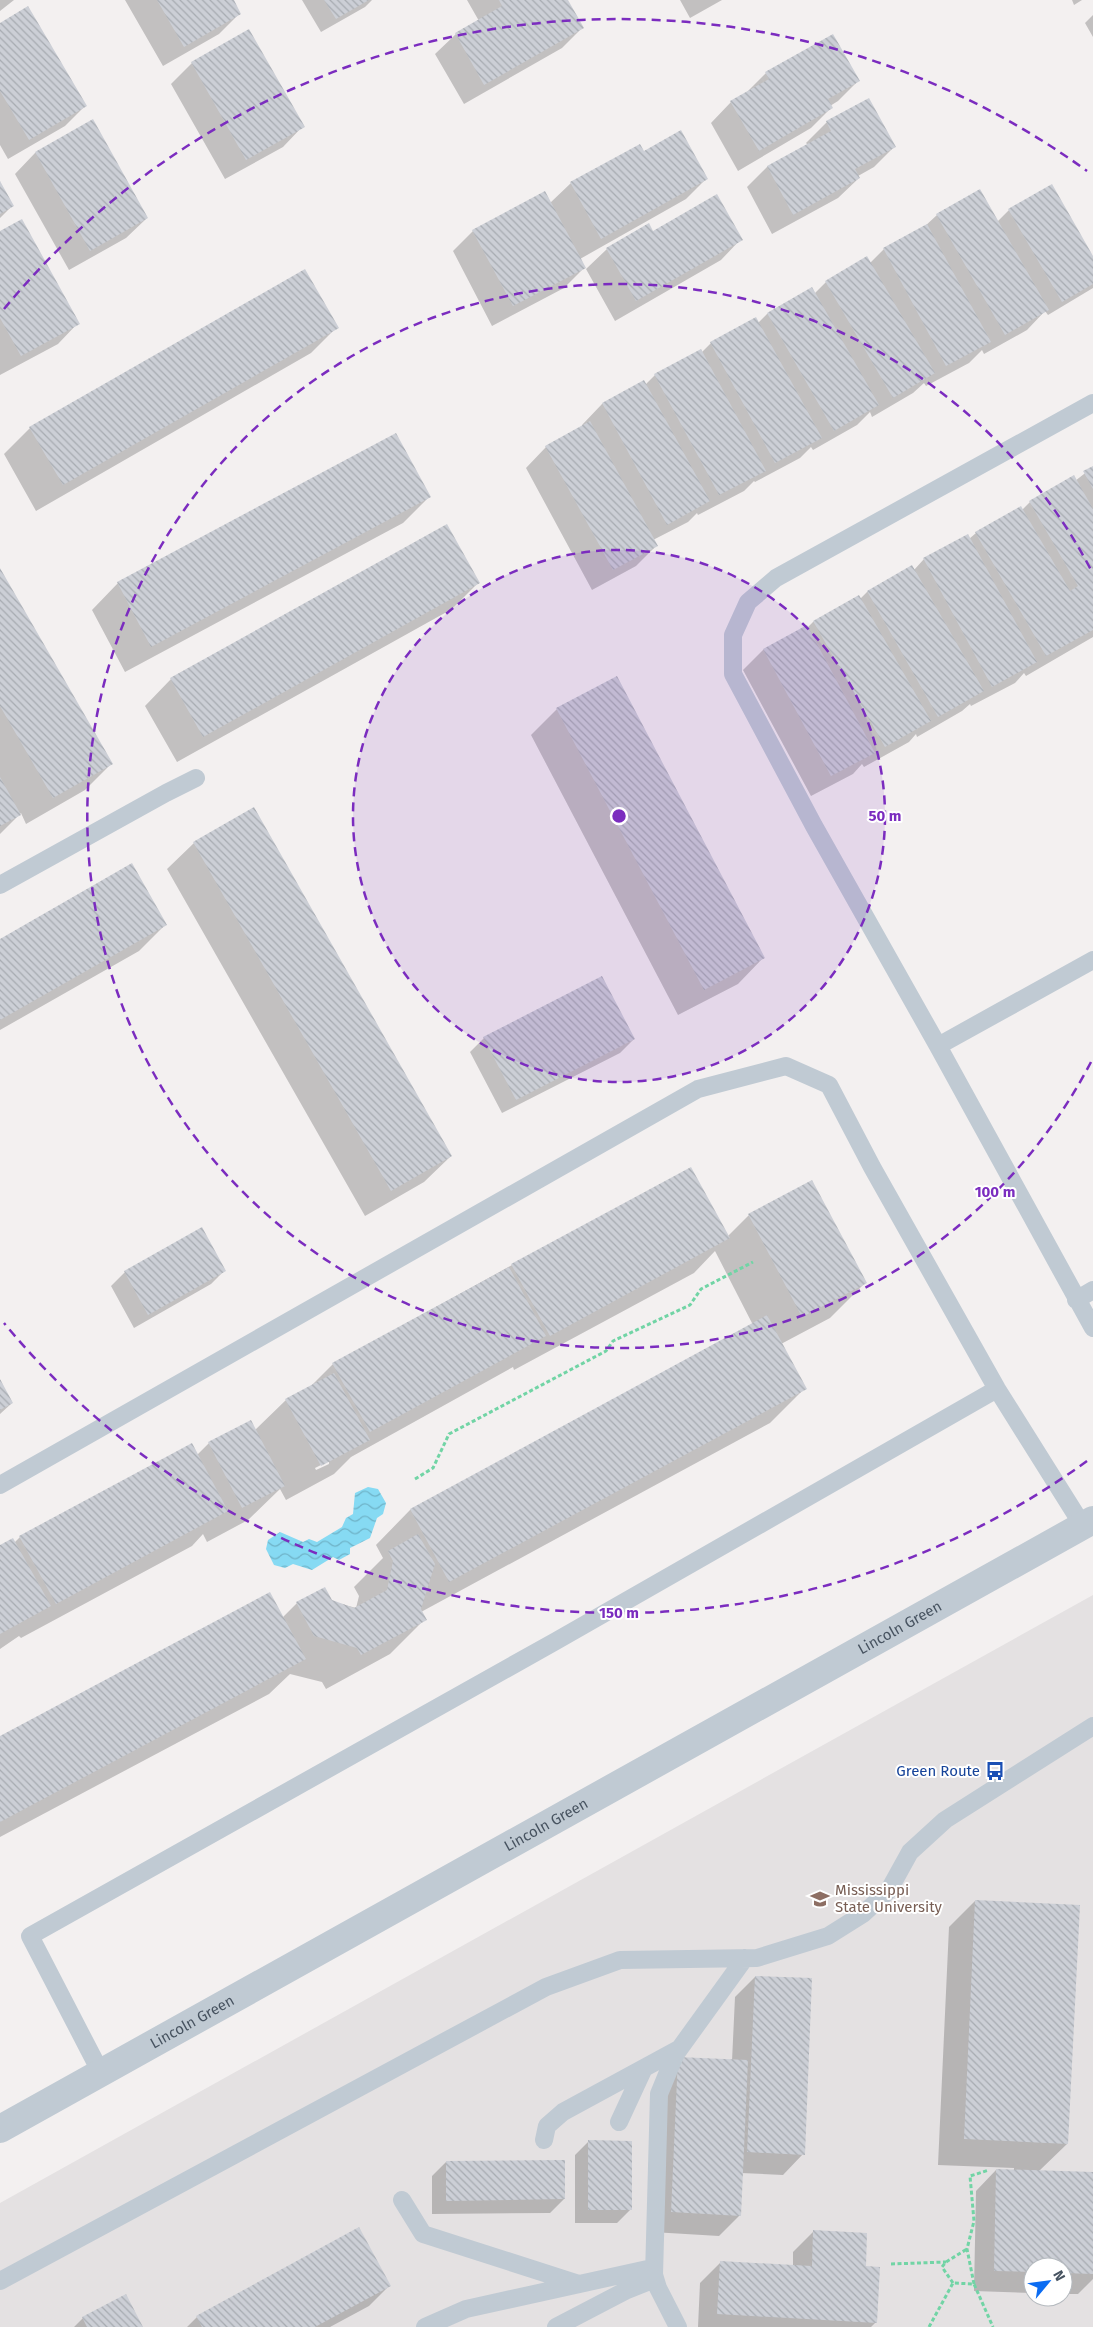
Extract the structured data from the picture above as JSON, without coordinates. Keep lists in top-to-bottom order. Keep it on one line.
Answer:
{"streets":{"street":["Lincoln Green"]},"places":{"bus stop":["Green Route"],"school or university":["Mississippi State University"]},"north":"top right","rings":["50 m","100 m","150 m"]}
